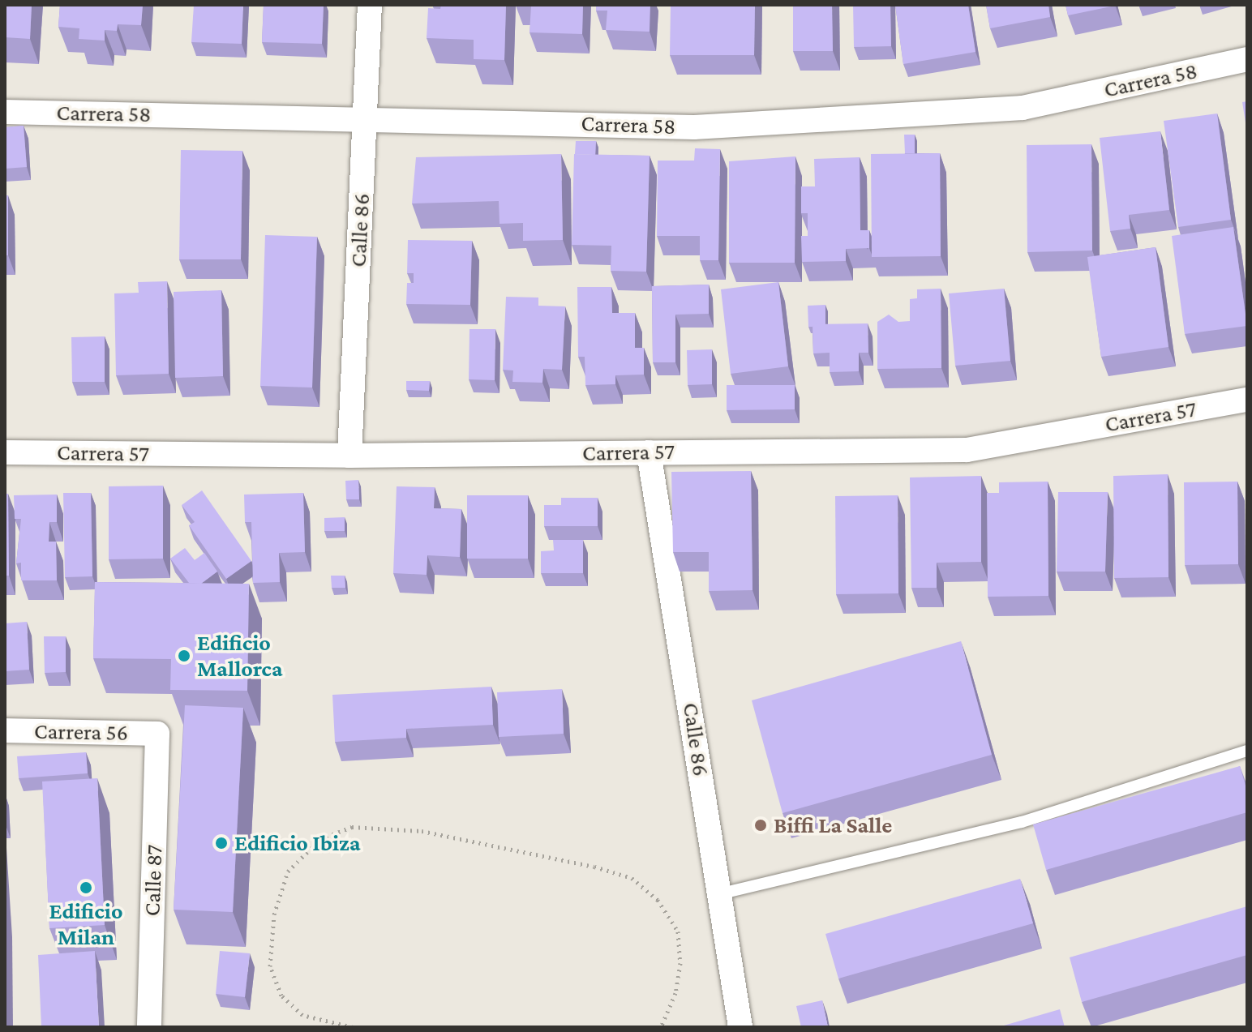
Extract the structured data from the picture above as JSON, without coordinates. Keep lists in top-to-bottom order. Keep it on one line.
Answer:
{"streets":{"street":["Carrera 58","Calle 86","Carrera 57","Carrera 56","Calle 87"]},"crossings":[["Carrera 58","Calle 86"],["Calle 86","Carrera 57"],["Carrera 56","Calle 87"]],"places":["Edificio Mallorca","Biffi La Salle","Edificio Ibiza","Edificio Milan"]}
